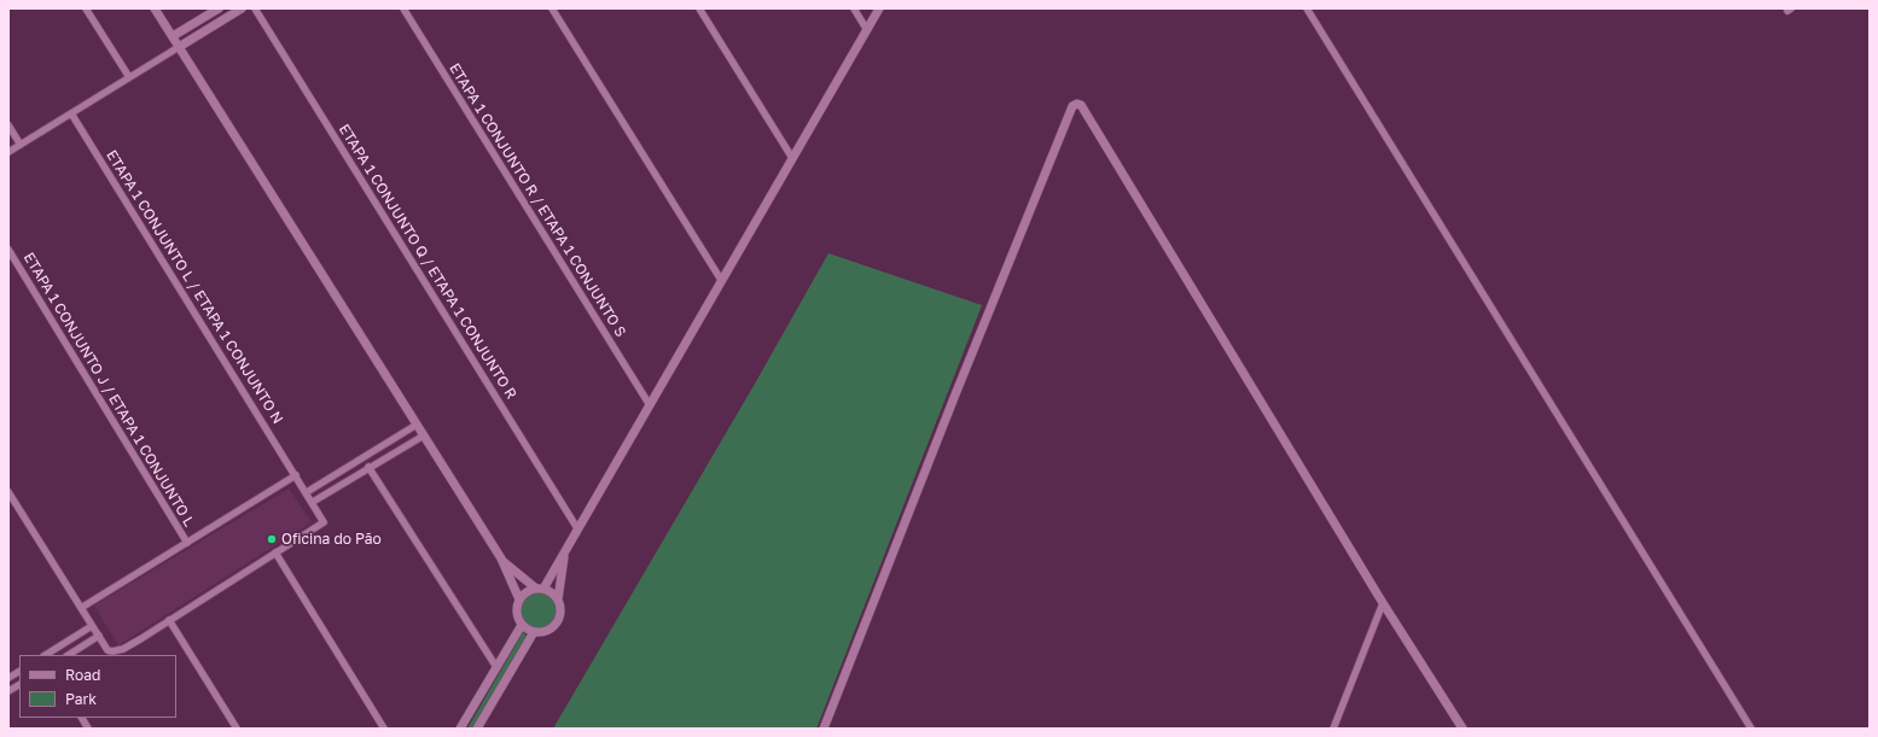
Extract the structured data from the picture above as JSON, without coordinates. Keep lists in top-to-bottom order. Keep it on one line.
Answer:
{"streets":{"street":["ETAPA 1 CONJUNTO R / ETAPA 1 CONJUNTO S","ETAPA 1 CONJUNTO Q / ETAPA 1 CONJUNTO R","ETAPA 1 CONJUNTO L / ETAPA 1 CONJUNTO N","ETAPA 1 CONJUNTO J / ETAPA 1 CONJUNTO L"]},"places":["Oficina do Pão"],"legend":["Road","Park"]}
